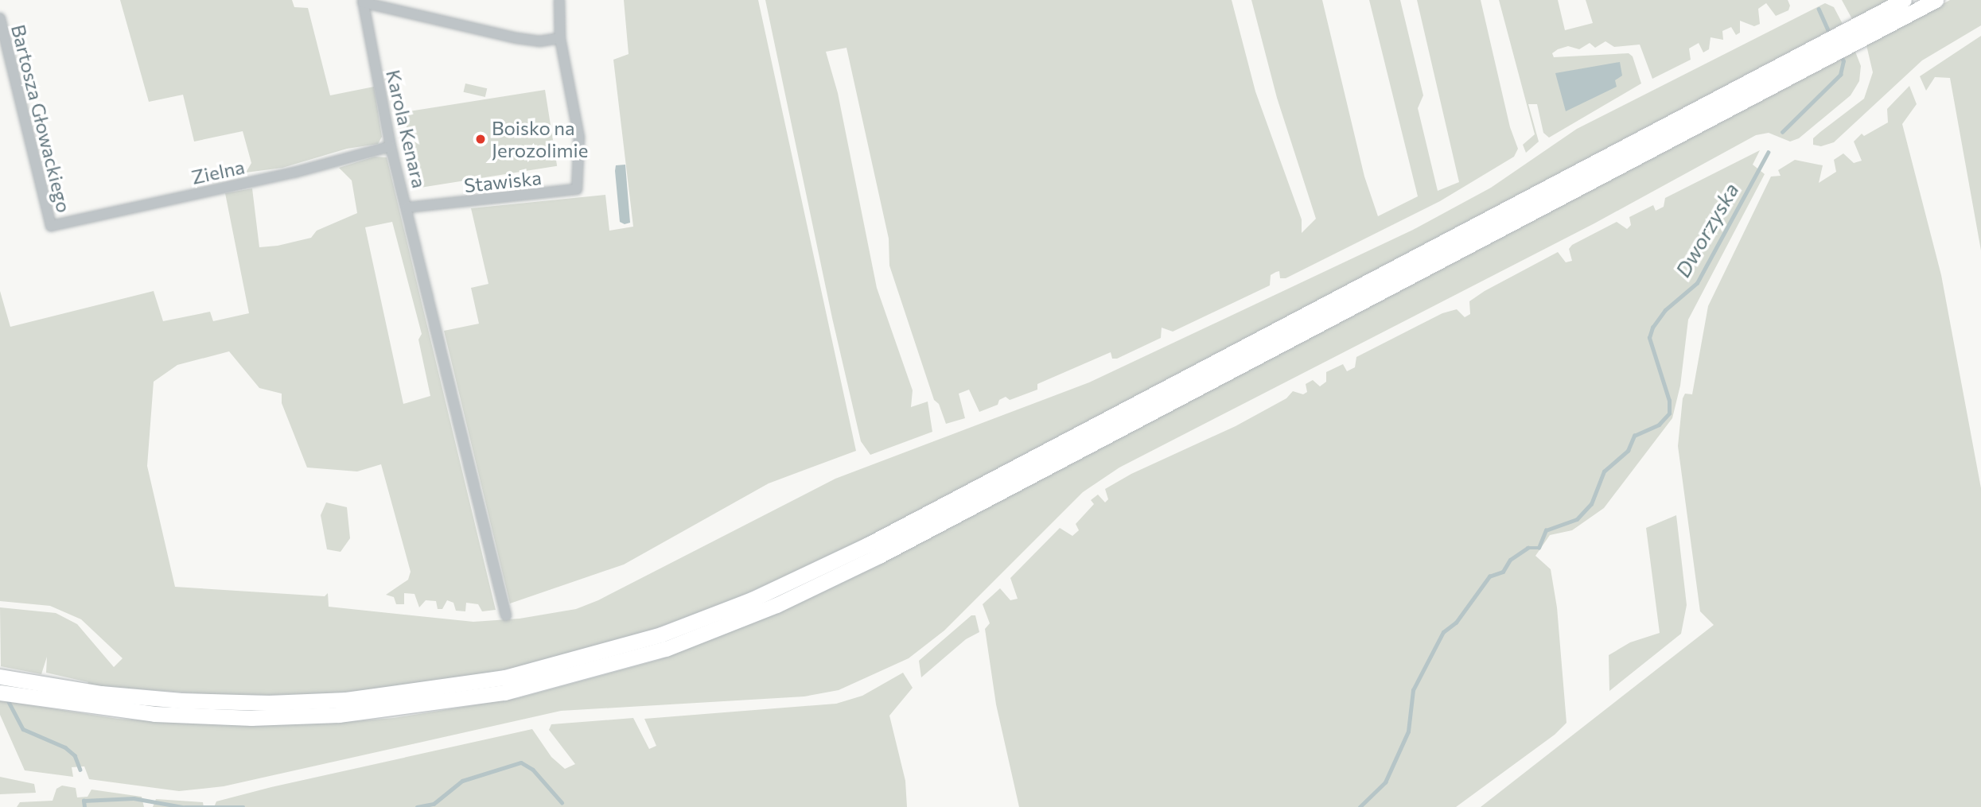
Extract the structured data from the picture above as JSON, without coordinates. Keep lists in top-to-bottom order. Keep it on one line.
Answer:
{"streets":{"street":["Bartosza Głowackiego","Karola Kenara","Zielna","Stawiska"]},"crossings":[["Bartosza Głowackiego","Zielna"],["Karola Kenara","Zielna"],["Karola Kenara","Stawiska"]],"water":["Dworzyska"],"places":["Boisko na Jerozolimie"]}
